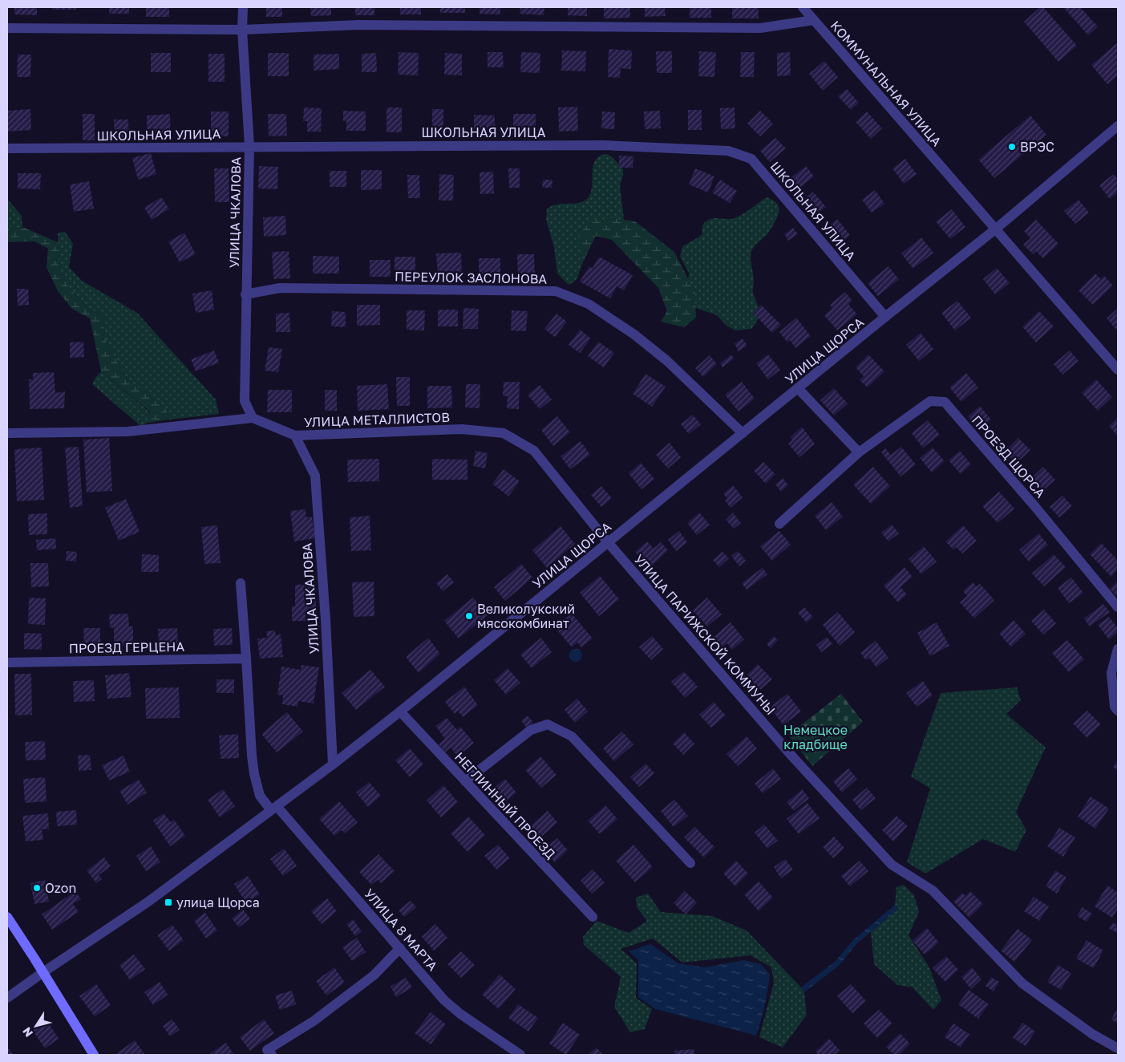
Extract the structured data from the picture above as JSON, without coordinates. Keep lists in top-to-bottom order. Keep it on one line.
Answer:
{"streets":{"street":["КОММУНАЛЬНАЯ УЛИЦА","ШКОЛЬНАЯ УЛИЦА","УЛИЦА ЧКАЛОВА","ПЕРЕУЛОК ЗАСЛОНОВА","УЛИЦА ЩОРСА","УЛИЦА МЕТАЛЛИСТОВ","ПРОЕЗД ЩОРСА","УЛИЦА ПАРИЖСКОЙ КОММУНЫ","ПРОЕЗД ГЕРЦЕНА","НЕГЛИННЫЙ ПРОЕЗД","УЛИЦА 8 МАРТА"]},"crossings":[["КОММУНАЛЬНАЯ УЛИЦА","УЛИЦА ЧКАЛОВА"],["КОММУНАЛЬНАЯ УЛИЦА","УЛИЦА ЩОРСА"],["ШКОЛЬНАЯ УЛИЦА","УЛИЦА ЧКАЛОВА"],["ШКОЛЬНАЯ УЛИЦА","УЛИЦА ЩОРСА"],["УЛИЦА ЧКАЛОВА","ПЕРЕУЛОК ЗАСЛОНОВА"],["УЛИЦА ЧКАЛОВА","УЛИЦА ЩОРСА"],["УЛИЦА ЧКАЛОВА","УЛИЦА МЕТАЛЛИСТОВ"],["ПЕРЕУЛОК ЗАСЛОНОВА","УЛИЦА ЩОРСА"],["УЛИЦА ЩОРСА","УЛИЦА МЕТАЛЛИСТОВ"],["УЛИЦА ЩОРСА","УЛИЦА ПАРИЖСКОЙ КОММУНЫ"],["УЛИЦА ЩОРСА","НЕГЛИННЫЙ ПРОЕЗД"],["УЛИЦА ЩОРСА","УЛИЦА 8 МАРТА"],["УЛИЦА МЕТАЛЛИСТОВ","УЛИЦА ПАРИЖСКОЙ КОММУНЫ"]],"parks":["Немецкое кладбище"],"places":{"other":["ВРЭС","Великолукский мясокомбинат","Ozon"],"transit":["улица Щорса"]},"north":"bottom left"}
